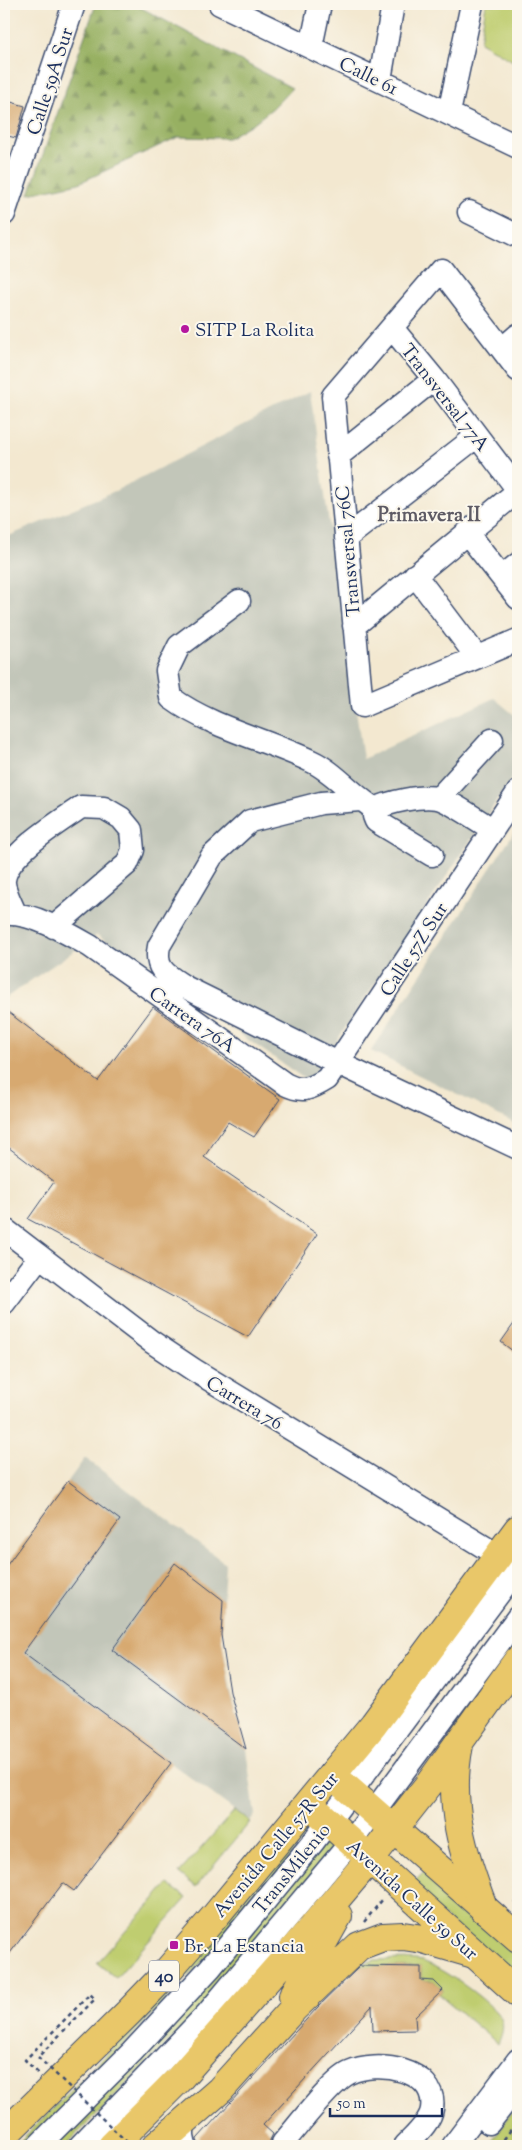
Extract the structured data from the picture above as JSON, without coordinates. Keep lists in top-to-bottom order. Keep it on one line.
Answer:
{"streets":{"main road":["Avenida Calle 57R Sur","Avenida Calle 59 Sur","40"],"street":["Calle 61","Calle 59A Sur","Transversal 77A","Transversal 76C","Calle 57Z Sur","Carrera 76A","Carrera 76","TransMilenio"]},"crossings":[["Transversal 77A","Transversal 76C"],["Calle 57Z Sur","Carrera 76A"],["Carrera 76","Avenida Calle 57R Sur"],["Avenida Calle 57R Sur","TransMilenio"],["Avenida Calle 57R Sur","Avenida Calle 59 Sur"],["TransMilenio","Avenida Calle 59 Sur"]],"districts":["Primavera II"],"places":{"other":["SITP La Rolita"],"transit":["Br. La Estancia"]},"scale_bar":"50 m"}
